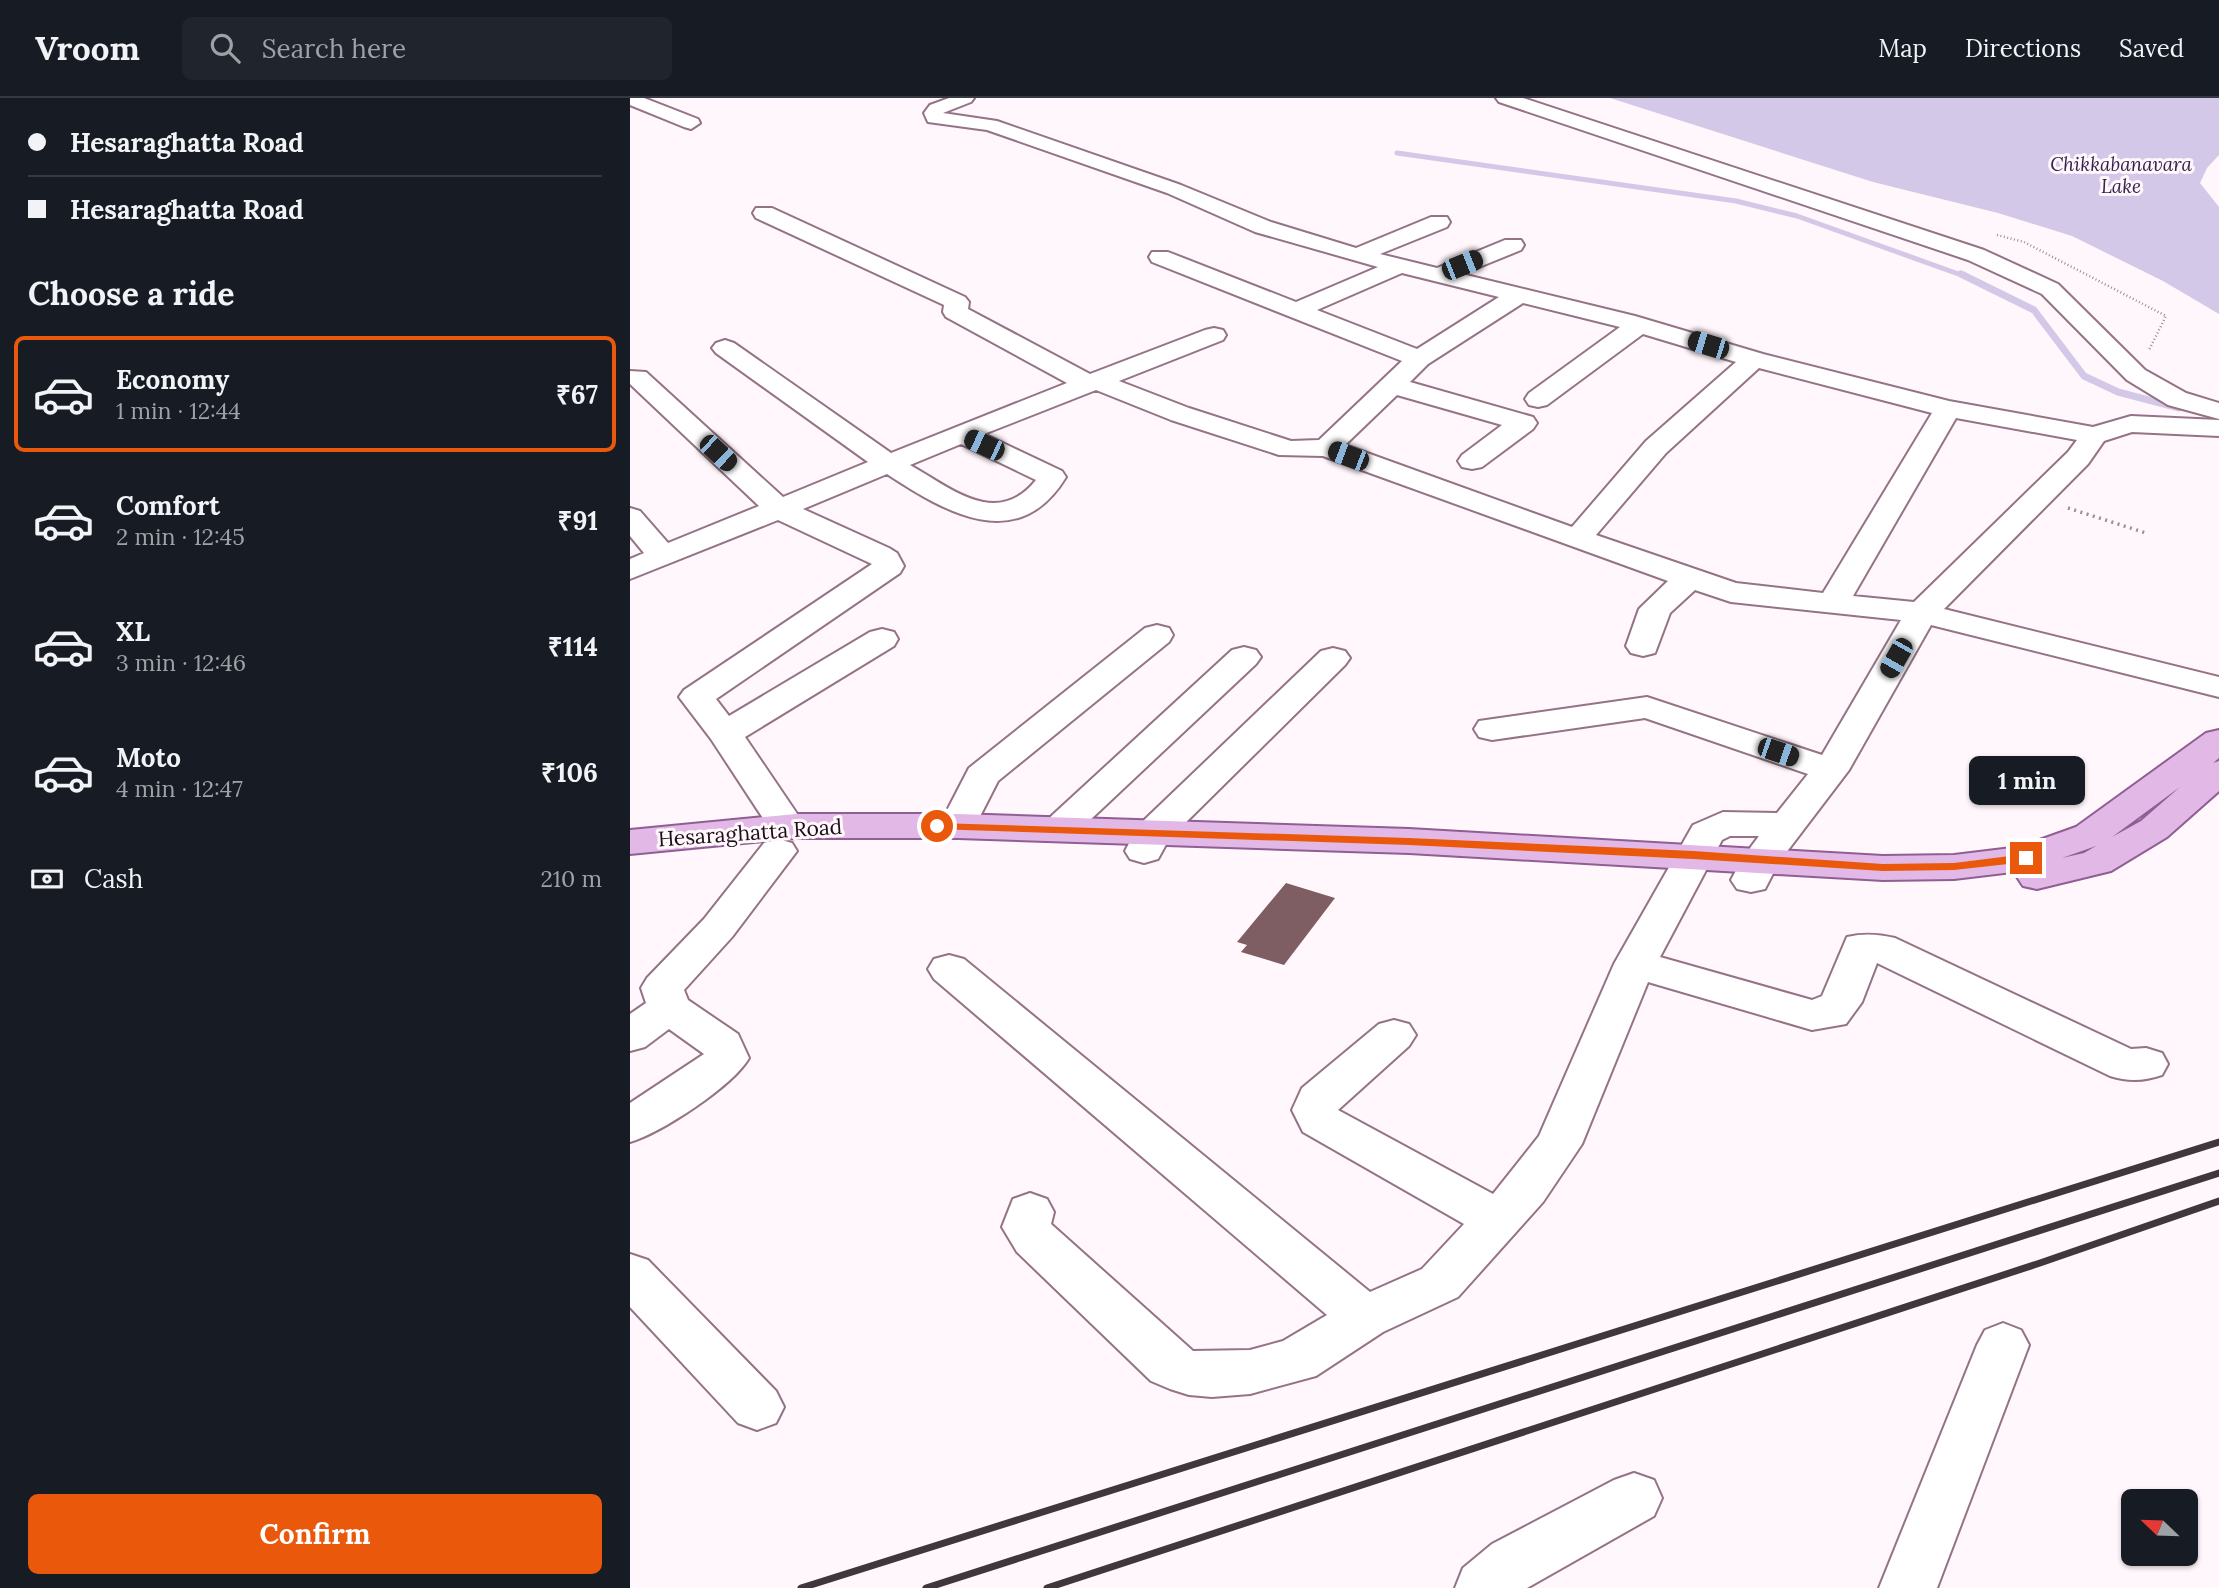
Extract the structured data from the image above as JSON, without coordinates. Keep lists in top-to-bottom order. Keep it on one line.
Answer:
{"streets":{"main road":["Hesaraghatta Road"]},"water":["Chikkabanavara Lake"],"north":"top left","page":{"header":"Vroom","search":"Search here","nav":["Map","Directions","Saved"],"banner":["Hesaraghatta Road","Hesaraghatta Road"],"heading":"Choose a ride","list":[{"name":"Economy","note":"1 min · 12:44","value":"₹67"},{"name":"Comfort","note":"2 min · 12:45","value":"₹91"},{"name":"XL","note":"3 min · 12:46","value":"₹114"},{"name":"Moto","note":"4 min · 12:47","value":"₹106"}],"bubble":"1 min","pay":["Cash","210 m"],"buttons":"Confirm"}}
